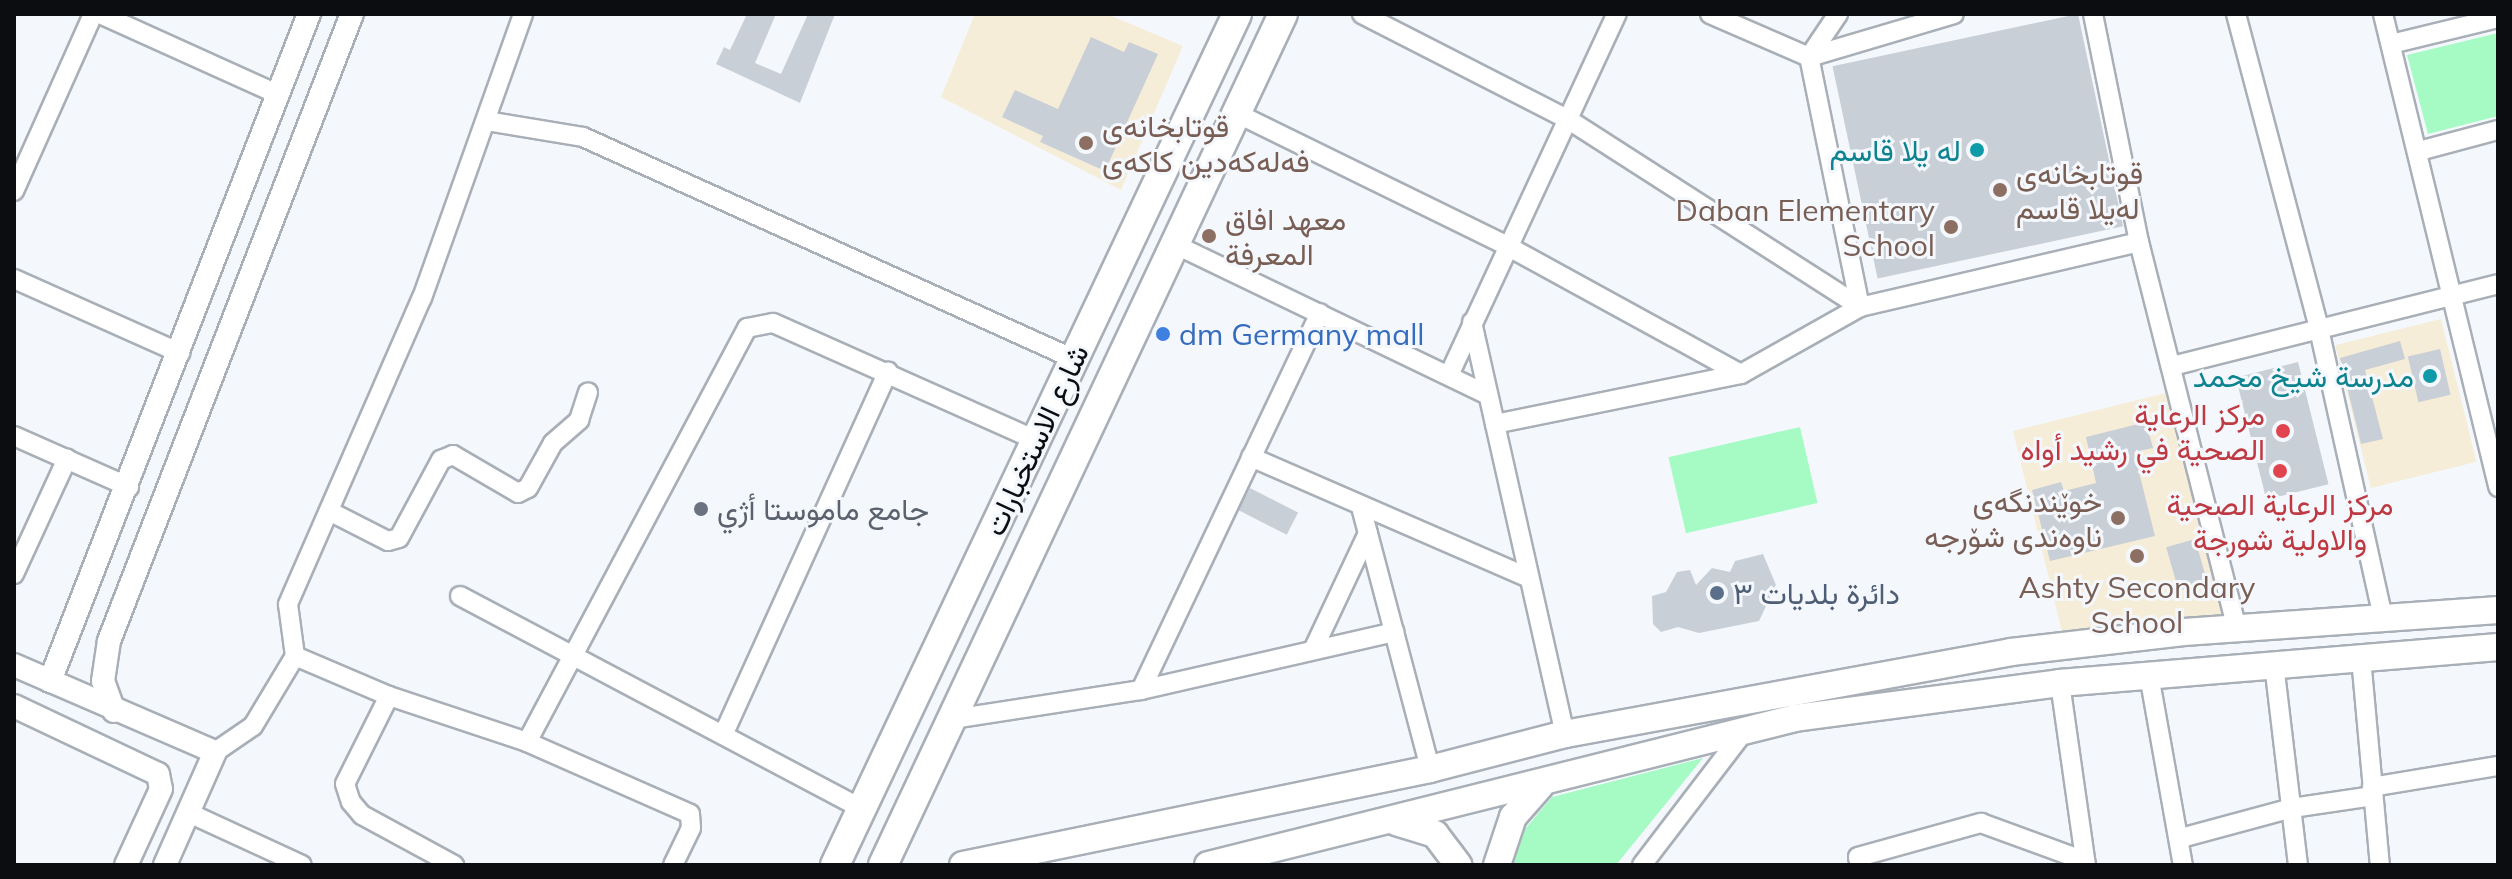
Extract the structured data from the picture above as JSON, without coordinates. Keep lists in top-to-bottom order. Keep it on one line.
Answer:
{"streets":{"main road":["شارع الاستخبارات"]},"places":["قوتابخانەی فەلەکەدین کاکەی","له يلا قاسم","قوتابخانەی لەیلا قاسم","Daban Elementary School","معهد افاق المعرفة","dm Germany mall","مدرسة شيخ محمد","مركز الرعاية الصحية في رشيد أواه","مركز الرعاية الصحية والاولية شورجة","جامع ماموستا أژي","خوێندنگەی ناوەندی شۆرجە","Ashty Secondary School","دائرة بلديات ٣"]}
